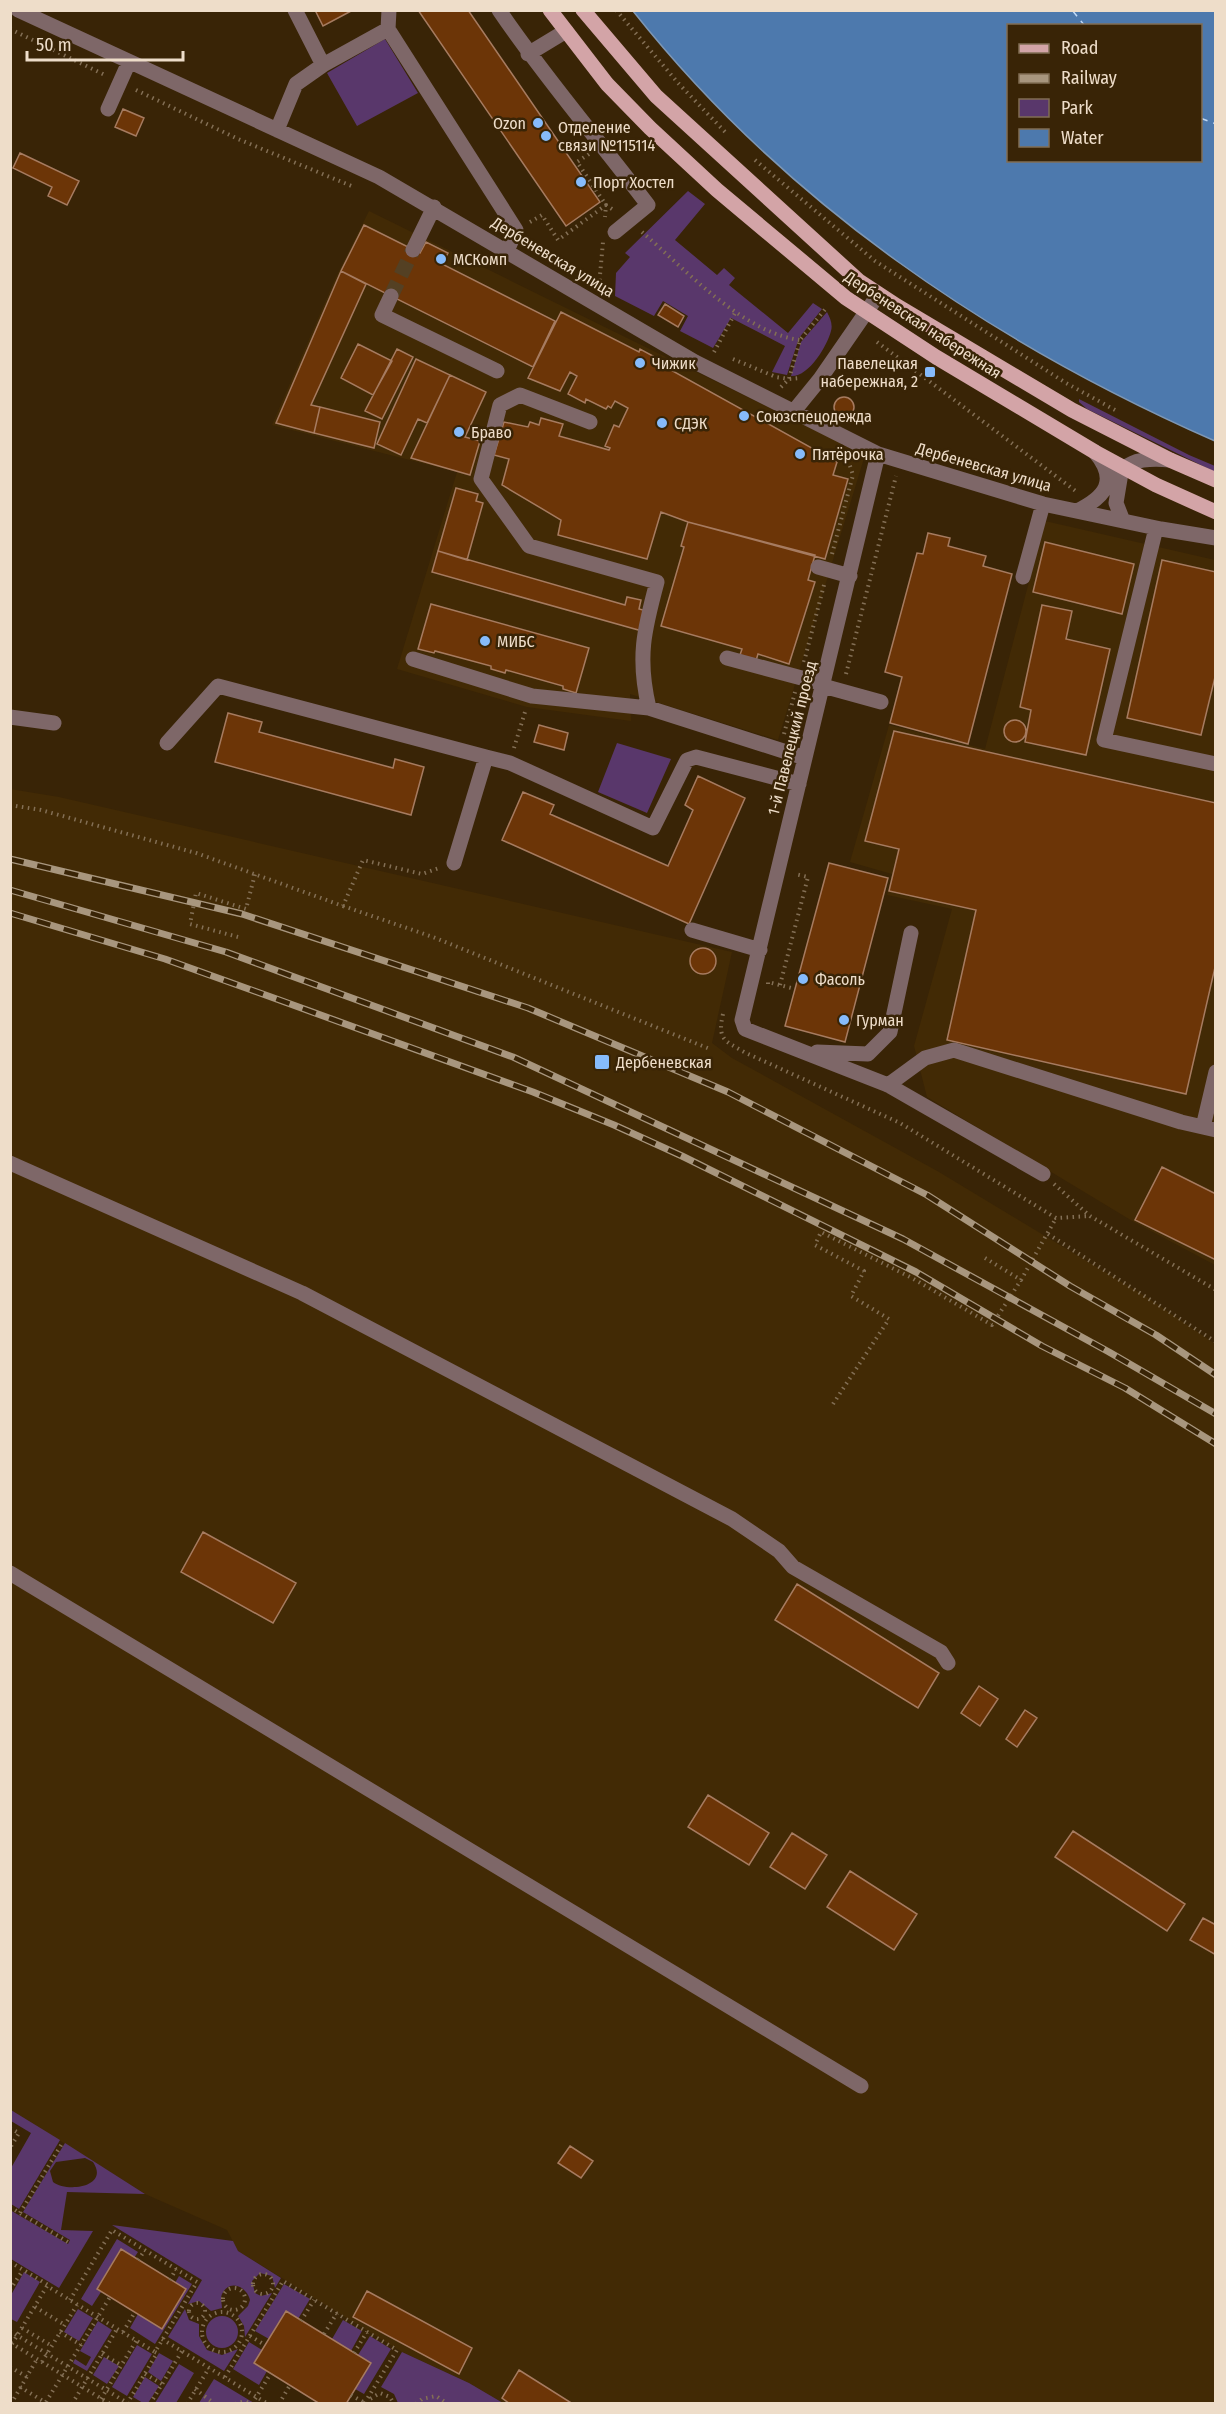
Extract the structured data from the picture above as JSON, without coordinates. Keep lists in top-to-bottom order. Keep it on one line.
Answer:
{"streets":{"main road":["Дербеневская набережная"],"street":["Дербеневская улица","1-й Павелецкий проезд"]},"crossings":[["Дербеневская улица","1-й Павелецкий проезд"]],"places":{"other":["Ozon","Отделение связи №115114","Порт Хостел","МСКомп","Чижик","Союзспецодежда","СДЭК","Браво","Пятёрочка","МИБС","Фасоль","Гурман"],"transit":["Павелецкая набережная, 2","Дербеневская"]},"legend":["Road","Railway","Park","Water"],"scale_bar":"50 m"}
